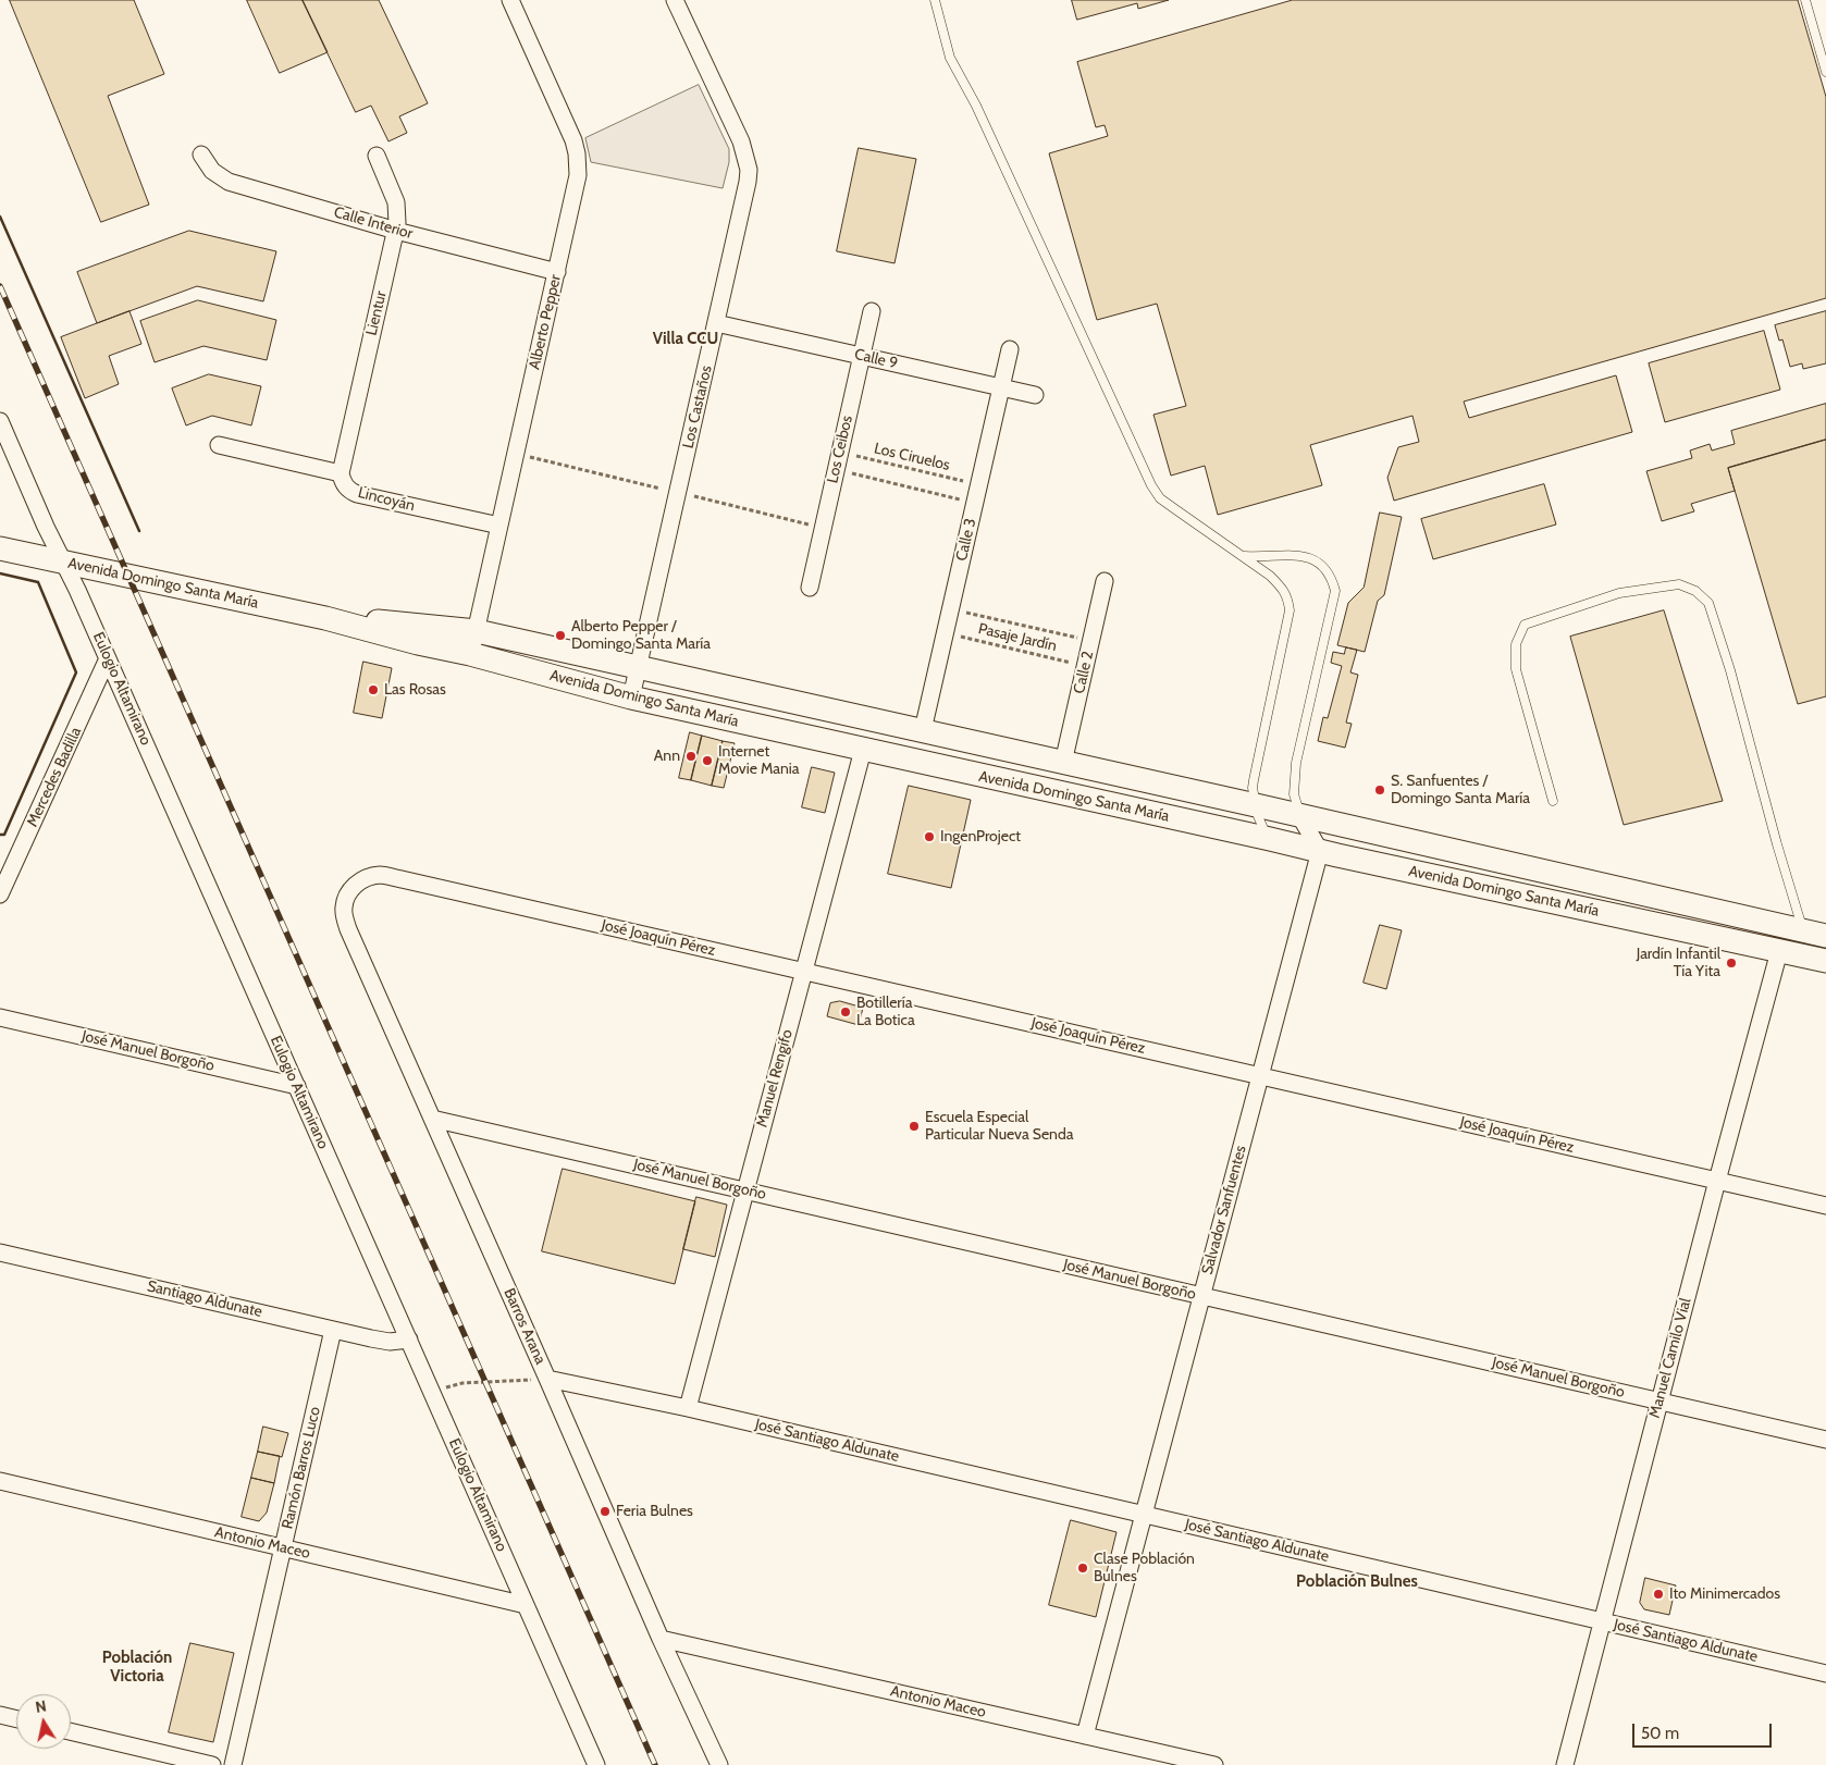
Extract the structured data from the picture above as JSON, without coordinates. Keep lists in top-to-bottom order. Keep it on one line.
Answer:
{"streets":{"main road":["Avenida Domingo Santa María"],"street":["Calle Interior","Lientur","Alberto Pepper","Calle 9","Los Castaños","Los Ceibos","Lincoyán","Calle 3","Calle 2","Eulogio Altamirano","Mercedes Badilla","José Joaquín Pérez","José Manuel Borgoño","Manuel Rengifo","Salvador Sanfuentes","Santiago Aldunate","Barros Arana","Manuel Camilo Vial","José Santiago Aldunate","Ramón Barros Luco","Antonio Maceo"],"path":["Los Ciruelos","Pasaje Jardín"]},"crossings":[["Calle Interior","Lientur"],["Calle Interior","Alberto Pepper"],["Lientur","Lincoyán"],["Alberto Pepper","Lincoyán"],["Alberto Pepper","Avenida Domingo Santa María"],["Calle 9","Los Castaños"],["Calle 9","Los Ceibos"],["Calle 9","Calle 3"],["Los Castaños","Avenida Domingo Santa María"],["Los Ceibos","Los Ciruelos"],["Los Ciruelos","Calle 3"],["Calle 3","Avenida Domingo Santa María"],["Calle 3","Pasaje Jardín"],["Avenida Domingo Santa María","Calle 2"],["Avenida Domingo Santa María","Eulogio Altamirano"],["Avenida Domingo Santa María","Manuel Rengifo"],["Avenida Domingo Santa María","Salvador Sanfuentes"],["Avenida Domingo Santa María","Manuel Camilo Vial"],["Pasaje Jardín","Calle 2"],["Eulogio Altamirano","Mercedes Badilla"],["Eulogio Altamirano","José Manuel Borgoño"],["Eulogio Altamirano","Santiago Aldunate"],["Eulogio Altamirano","Antonio Maceo"],["José Joaquín Pérez","Manuel Rengifo"],["José Joaquín Pérez","Salvador Sanfuentes"],["José Joaquín Pérez","Barros Arana"],["José Joaquín Pérez","Manuel Camilo Vial"],["José Manuel Borgoño","Manuel Rengifo"],["José Manuel Borgoño","Salvador Sanfuentes"],["José Manuel Borgoño","Barros Arana"],["José Manuel Borgoño","Manuel Camilo Vial"],["Manuel Rengifo","José Santiago Aldunate"],["Salvador Sanfuentes","José Santiago Aldunate"],["Salvador Sanfuentes","Antonio Maceo"],["Santiago Aldunate","Ramón Barros Luco"],["Barros Arana","Antonio Maceo"],["Manuel Camilo Vial","José Santiago Aldunate"],["Ramón Barros Luco","Antonio Maceo"]],"districts":["Villa CCU","Población Bulnes","Población Victoria"],"places":["Alberto Pepper / Domingo Santa María","Las Rosas","Ann","Internet Movie Mania","S. Sanfuentes / Domingo Santa María","IngenProject","Jardín Infantil Tía Yita","Botillería La Botica","Escuela Especial Particular Nueva Senda","Feria Bulnes","Clase Población Bulnes","Ito Minimercados"],"scale_bar":"50 m","north":"top"}
